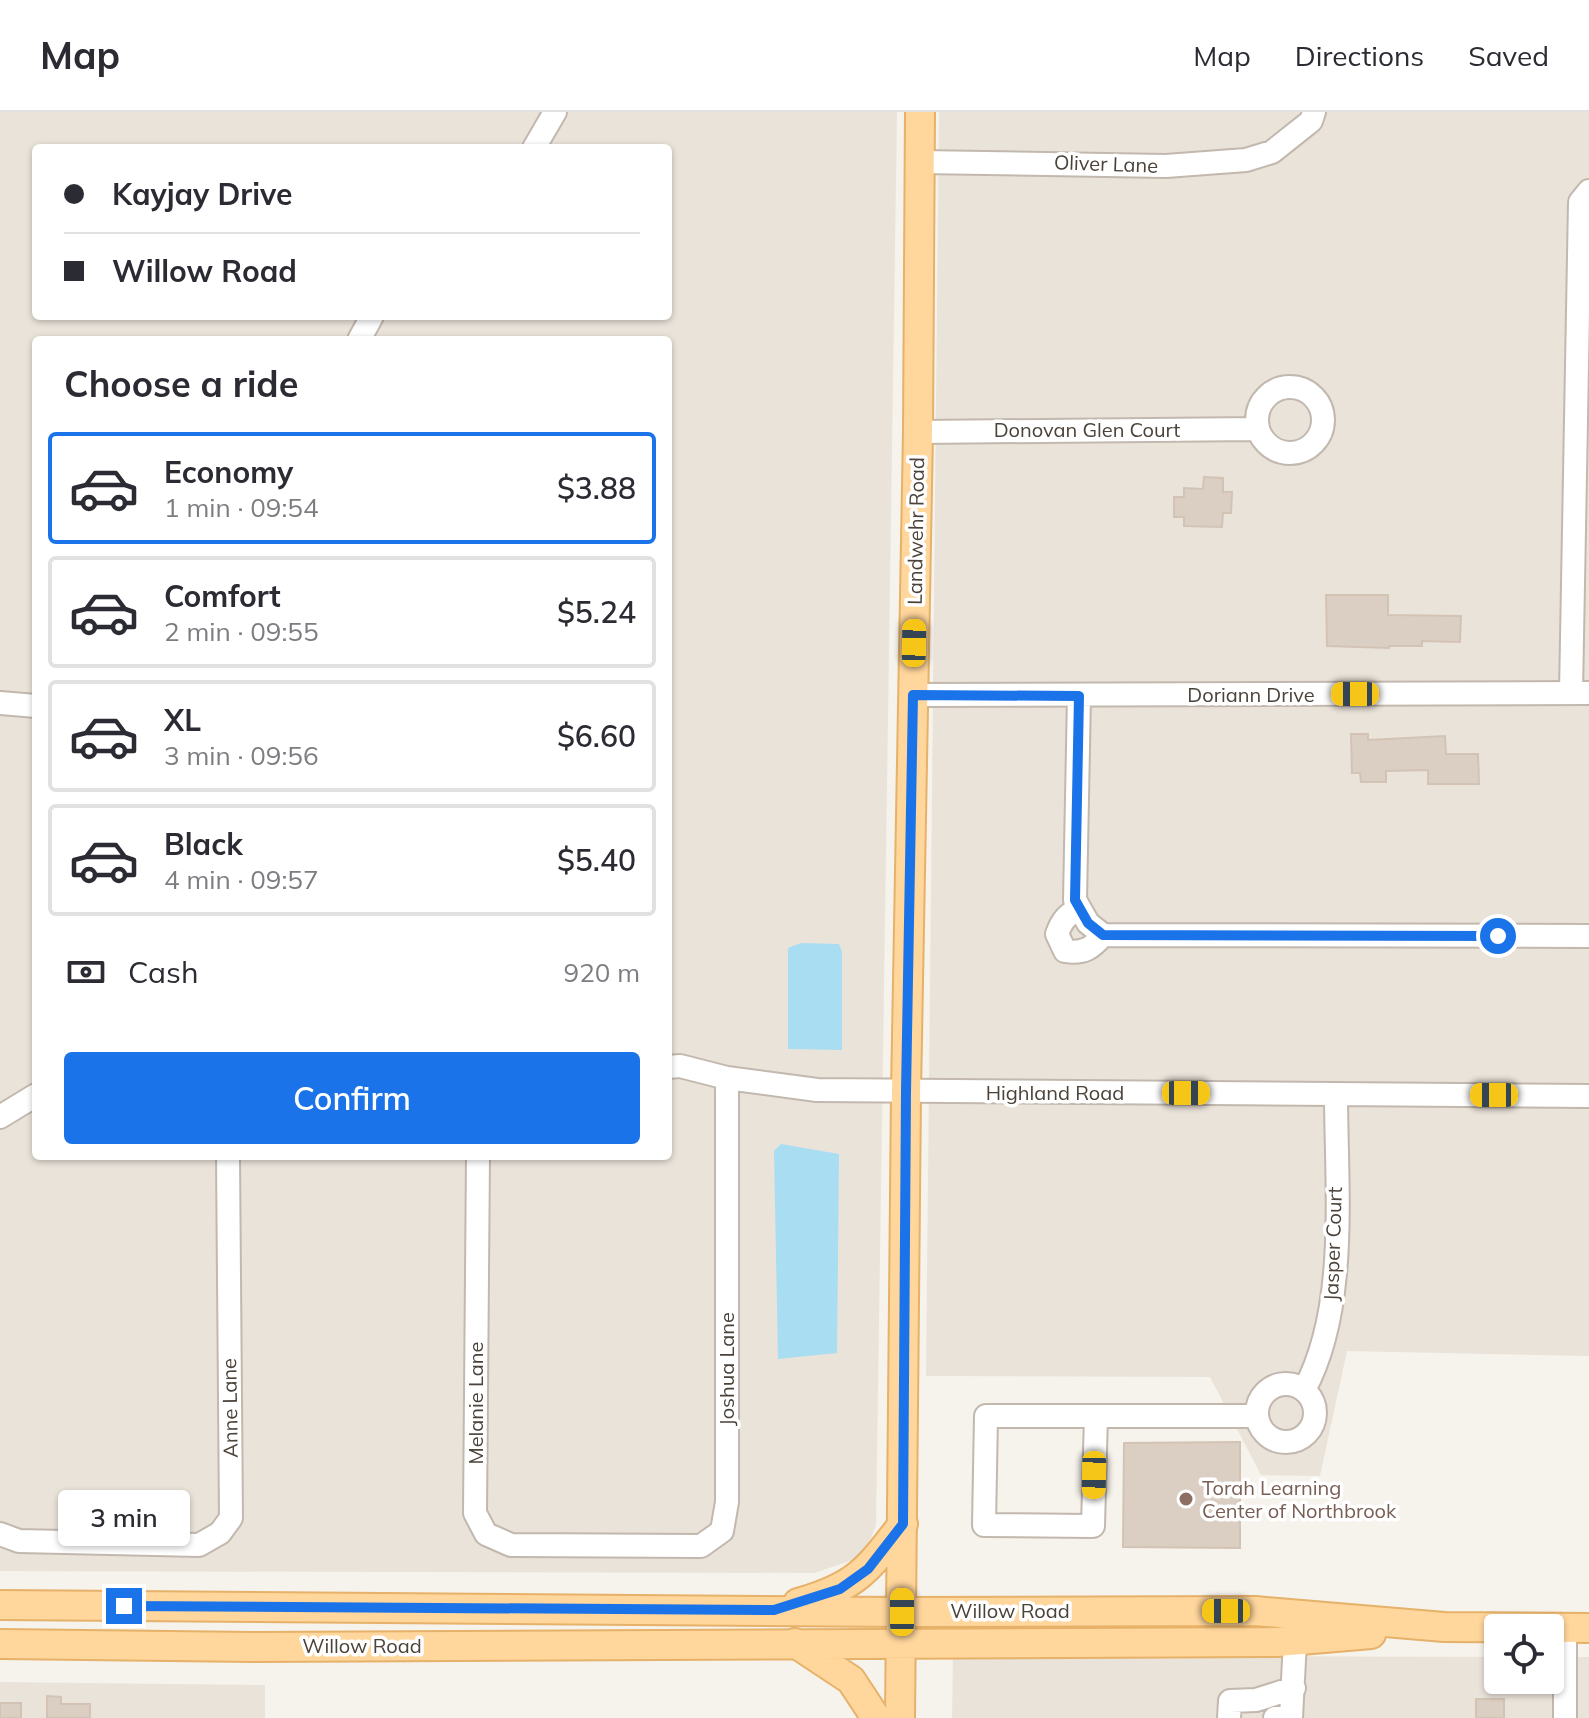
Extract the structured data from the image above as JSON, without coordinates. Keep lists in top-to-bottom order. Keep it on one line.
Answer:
{"streets":{"main road":["Landwehr Road","Willow Road"],"street":["Oliver Lane","Donovan Glen Court","Doriann Drive","Highland Road","Jasper Court","Joshua Lane","Melanie Lane","Anne Lane"]},"crossings":[["Oliver Lane","Landwehr Road"],["Donovan Glen Court","Landwehr Road"],["Landwehr Road","Doriann Drive"],["Landwehr Road","Highland Road"],["Landwehr Road","Willow Road"],["Highland Road","Jasper Court"],["Highland Road","Joshua Lane"],["Joshua Lane","Melanie Lane"]],"places":["Torah Learning Center of Northbrook"],"page":{"header":"Map","nav":["Map","Directions","Saved"],"banner":["Kayjay Drive","Willow Road"],"heading":"Choose a ride","list":[{"name":"Economy","note":"1 min · 09:54","value":"$3.88"},{"name":"Comfort","note":"2 min · 09:55","value":"$5.24"},{"name":"XL","note":"3 min · 09:56","value":"$6.60"},{"name":"Black","note":"4 min · 09:57","value":"$5.40"}],"pay":["Cash","920 m"],"buttons":"Confirm","bubble":"3 min"}}
